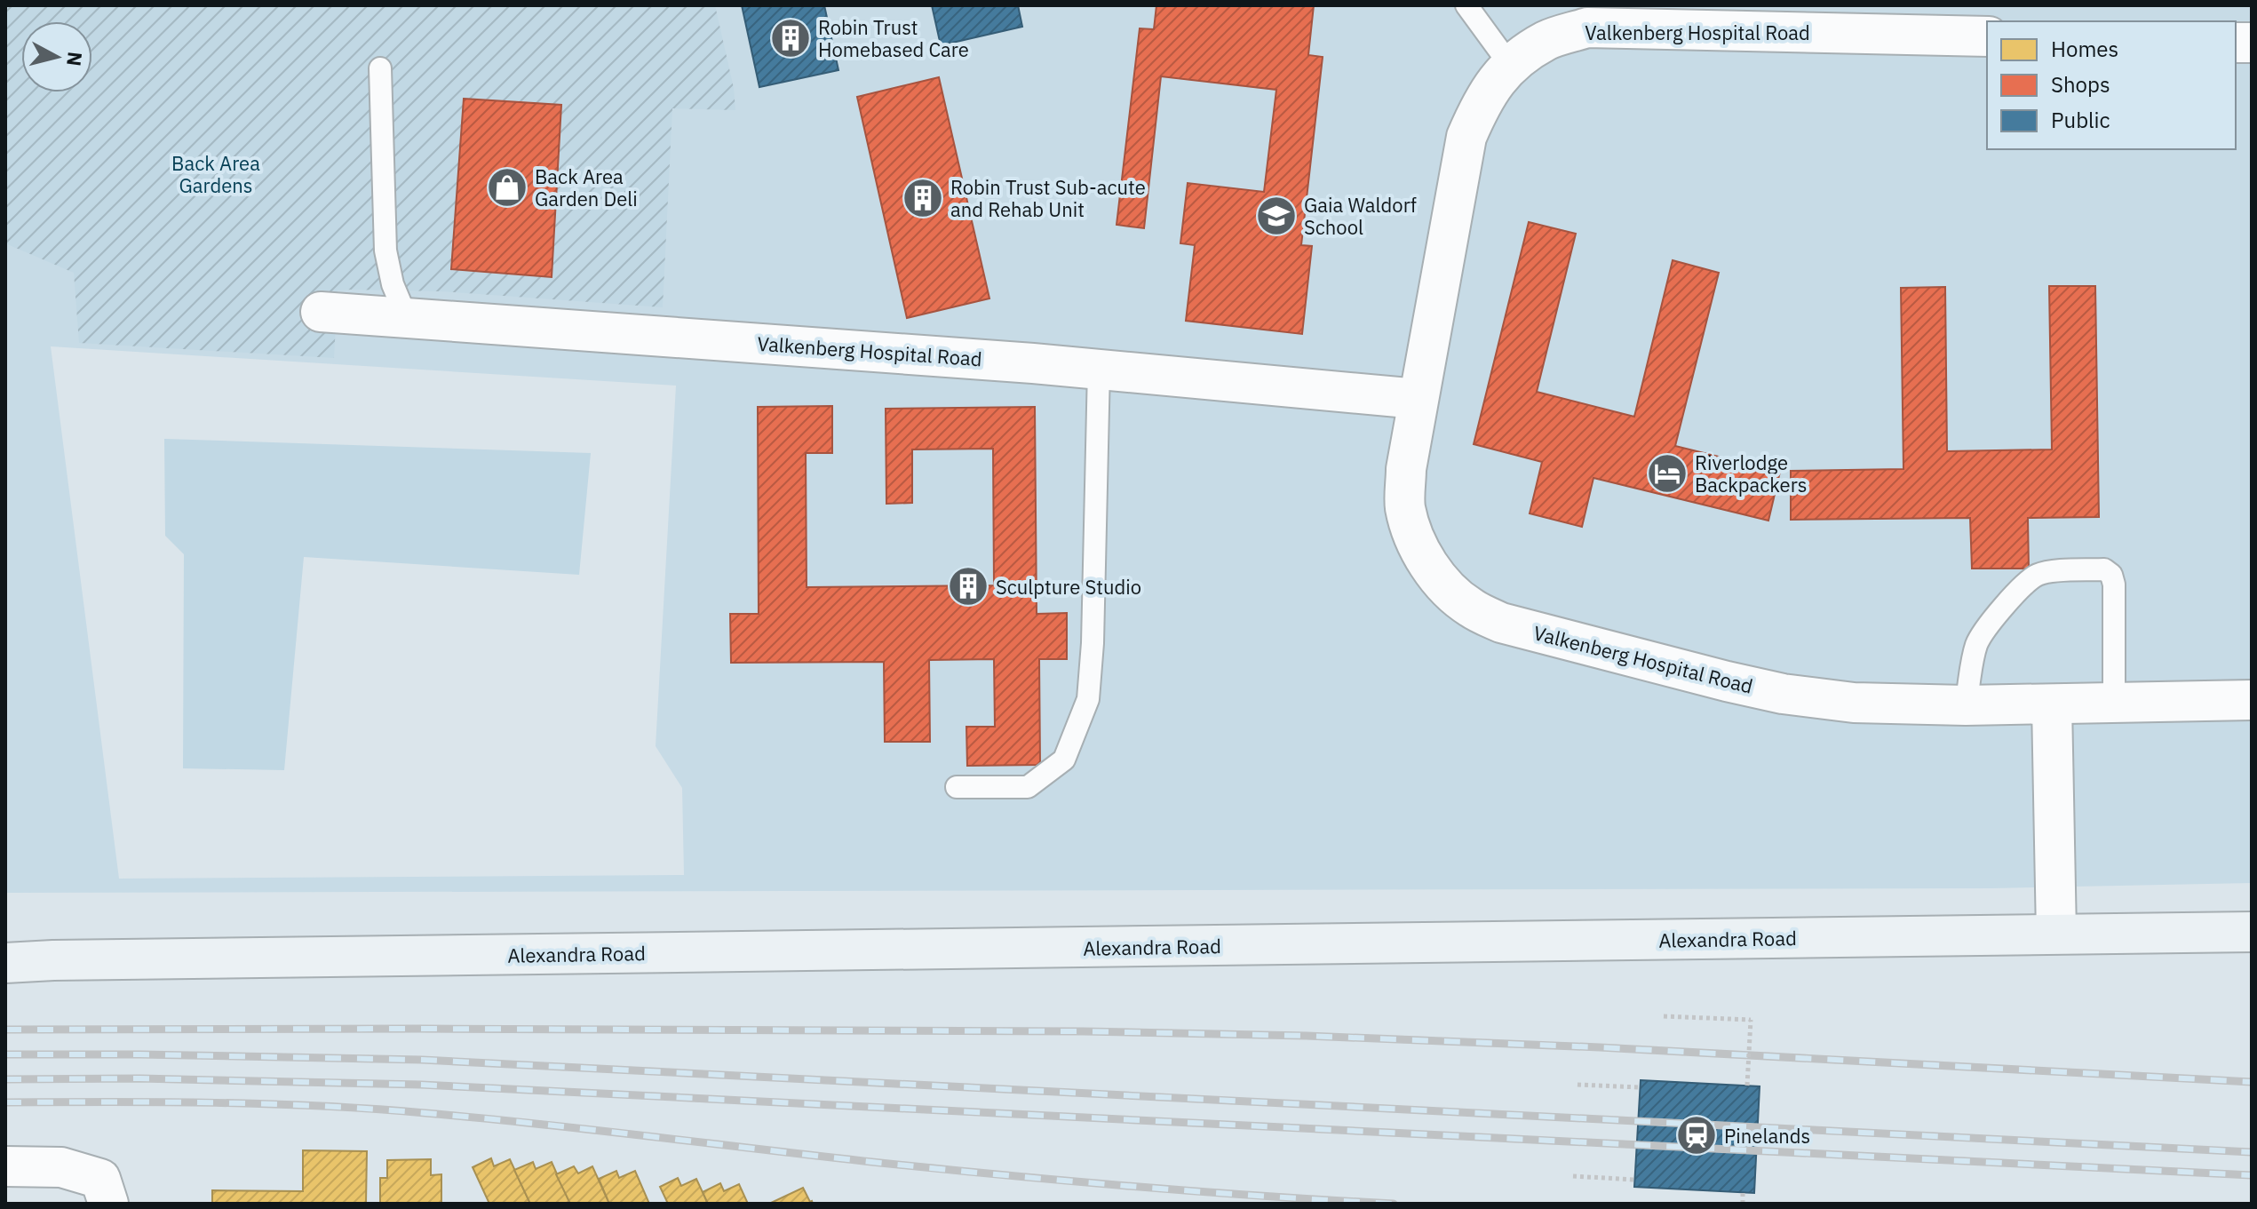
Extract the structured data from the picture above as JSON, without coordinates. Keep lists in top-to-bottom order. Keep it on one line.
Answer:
{"streets":{"street":["Valkenberg Hospital Road","Alexandra Road"]},"parks":["Back Area Gardens"],"places":{"building":["Robin Trust Homebased Care","Robin Trust Sub-acute and Rehab Unit","Sculpture Studio"],"shop":["Back Area Garden Deli"],"school or university":["Gaia Waldorf School"],"hotel":["Riverlodge Backpackers"],"station":["Pinelands"]},"legend":["Homes","Shops","Public"],"north":"right"}
